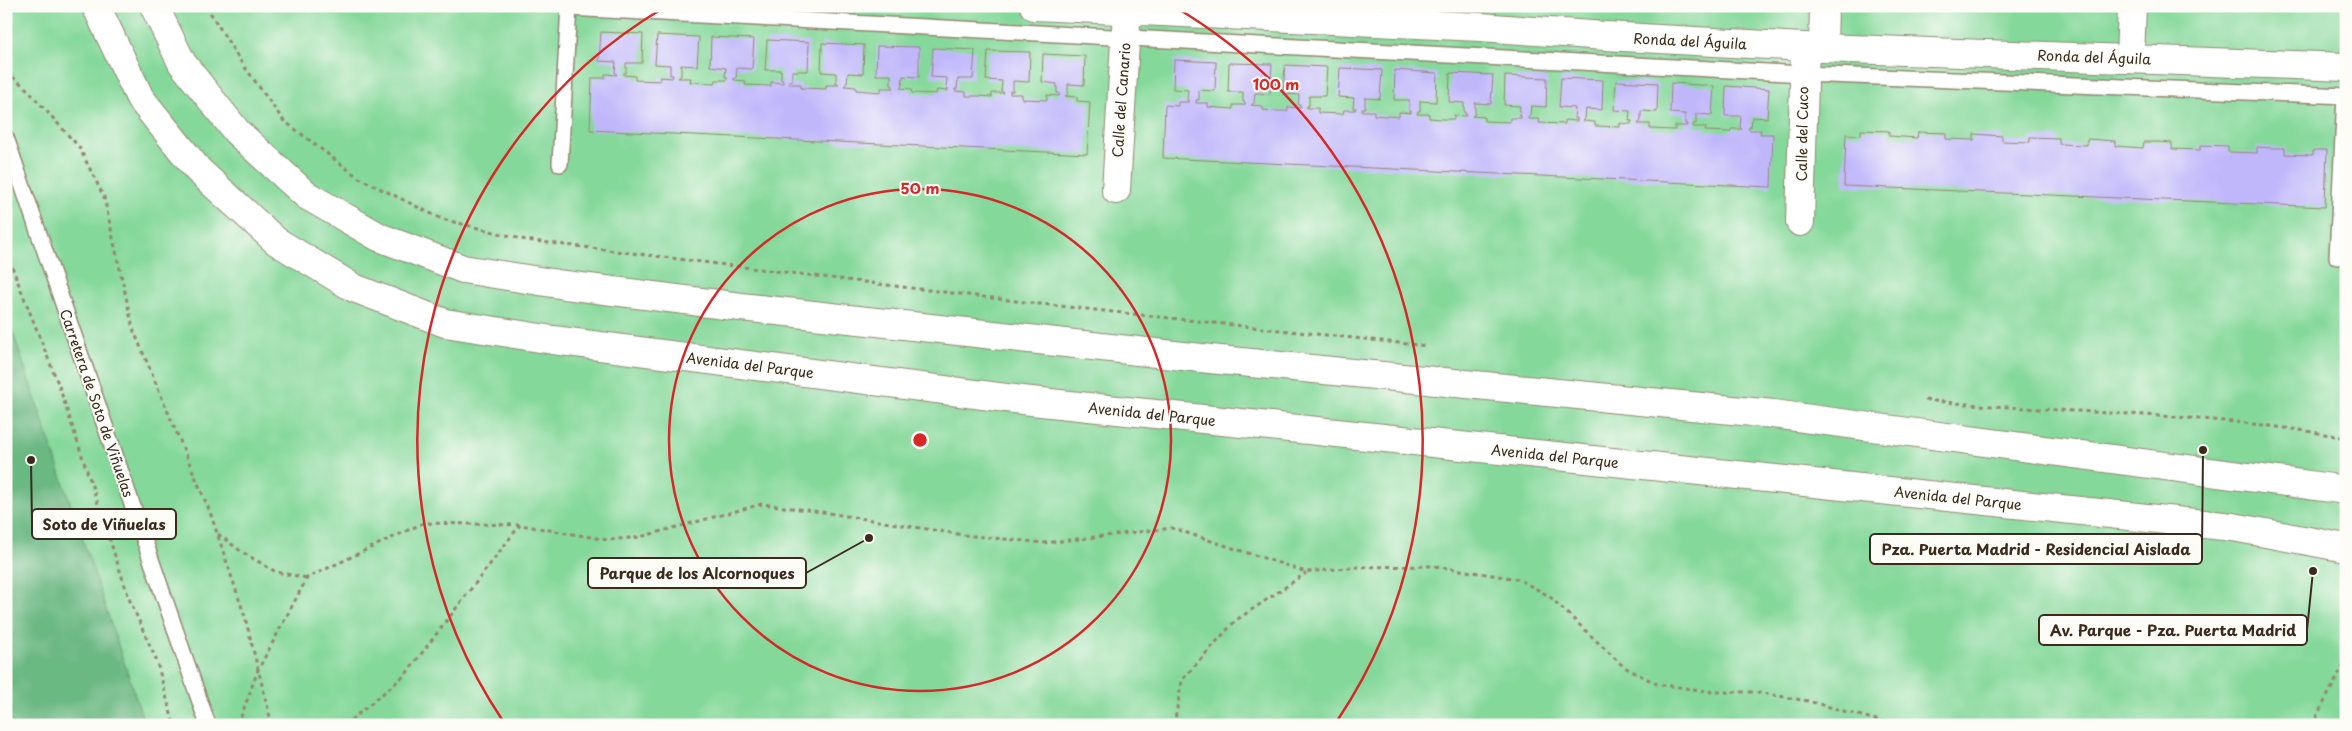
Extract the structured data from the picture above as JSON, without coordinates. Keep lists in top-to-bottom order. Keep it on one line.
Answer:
{"streets":{"street":["Ronda del Águila","Calle del Canario","Calle del Cuco","Avenida del Parque"],"lane":["Carretera de Soto de Viñuelas"]},"crossings":[["Ronda del Águila","Calle del Canario"],["Ronda del Águila","Calle del Cuco"]],"places":["Pza. Puerta Madrid - Residencial Aislada","Soto de Viñuelas","Parque de los Alcornoques","Av. Parque - Pza. Puerta Madrid"],"rings":["100 m","50 m"]}
